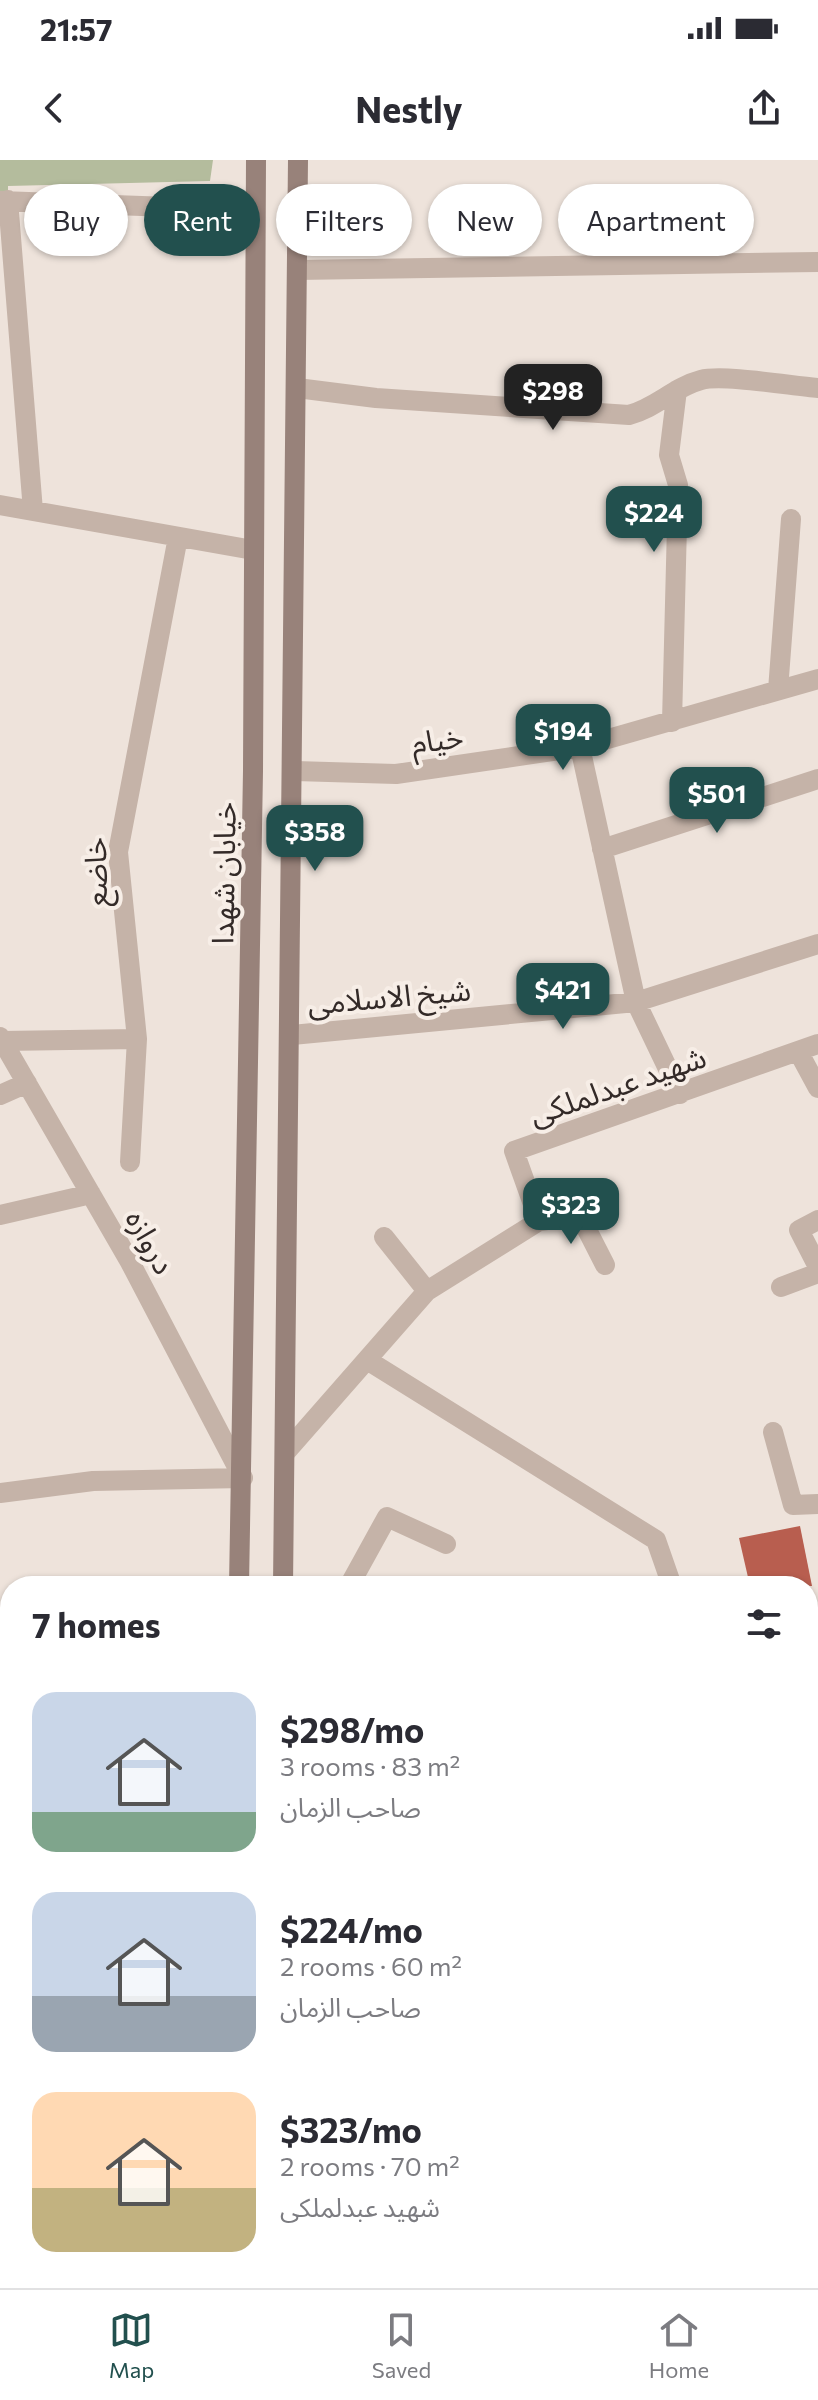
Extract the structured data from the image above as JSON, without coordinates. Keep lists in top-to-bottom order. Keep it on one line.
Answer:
{"streets":{"main road":["خیابان شهدا"],"street":["خیام","خاضع","شیخ الاسلامی","شهید عبدلملکی","دروازه"]},"crossings":[["خیابان شهدا","دروازه"]],"page":{"status":"21:57","header":"Nestly","chip":["Buy","Rent","Filters","New","Apartment"],"price":["$298","$224","$194","$501","$358","$421","$323"],"heading":"7 homes","list":[{"name":"$298/mo","note":"3 rooms · 83 m² · صاحب الزمان"},{"name":"$224/mo","note":"2 rooms · 60 m² · صاحب الزمان"},{"name":"$323/mo","note":"2 rooms · 70 m² · شهید عبدلملکی"}],"tabs":["Map","Saved","Home"]}}
